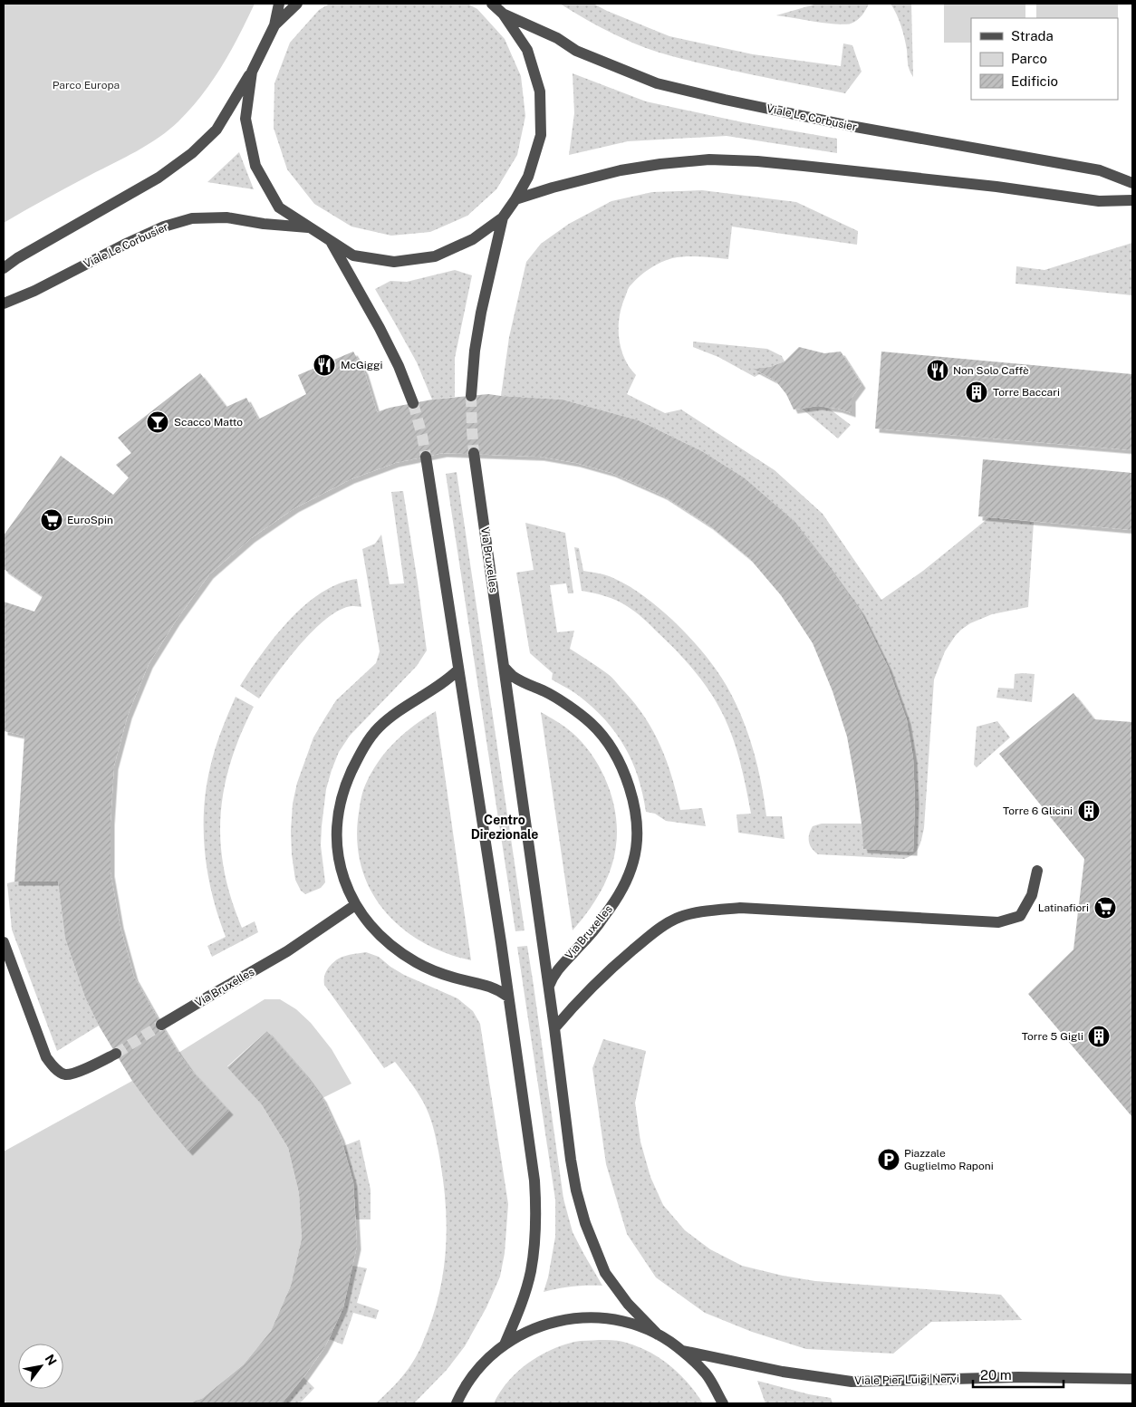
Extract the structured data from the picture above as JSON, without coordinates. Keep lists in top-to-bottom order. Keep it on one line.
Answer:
{"streets":{"street":["Viale Le Corbusier","Via Bruxelles","Viale Pier Luigi Nervi"]},"districts":["Centro Direzionale"],"parks":["Parco Europa"],"places":{"restaurant":["McGiggi","Non Solo Caffè"],"building":["Torre Baccari","Torre 6 Glicini","Torre 5 Gigli"],"bar":["Scacco Matto"],"supermarket":["EuroSpin","Latinafiori"],"parking":["Piazzale Guglielmo Raponi"]},"legend":["Strada","Parco","Edificio"],"scale_bar":"20 m","north":"top right"}
